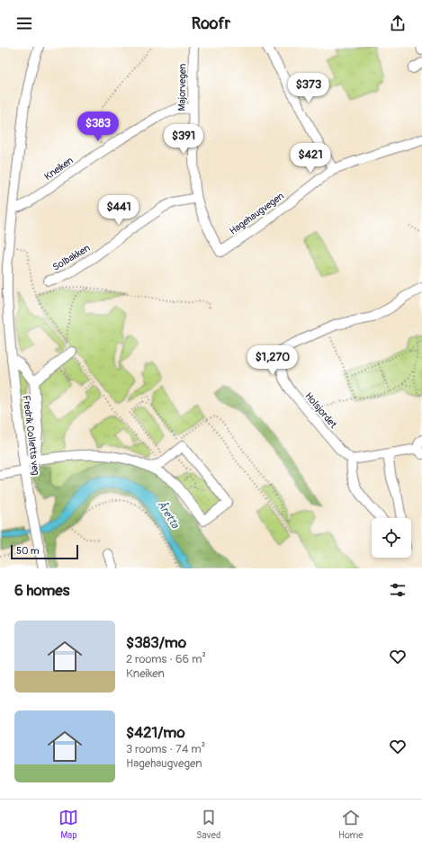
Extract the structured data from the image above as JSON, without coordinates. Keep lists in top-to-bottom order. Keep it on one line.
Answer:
{"streets":{"street":["Majorvegen","Kneiken","Hagehaugvegen","Solbakken","Holsjordet","Fredrik Colletts veg"]},"crossings":[["Majorvegen","Kneiken"],["Majorvegen","Hagehaugvegen"],["Majorvegen","Solbakken"],["Kneiken","Fredrik Colletts veg"]],"water":["Åretta"],"scale_bar":"50 m","page":{"header":"Roofr","price":["$373","$383","$391","$421","$441","$1,270"],"scale":"50 m","heading":"6 homes","list":[{"name":"$383/mo","note":"2 rooms · 66 m² · Kneiken"},{"name":"$421/mo","note":"3 rooms · 74 m² · Hagehaugvegen"}],"tabs":["Map","Saved","Home"]}}
